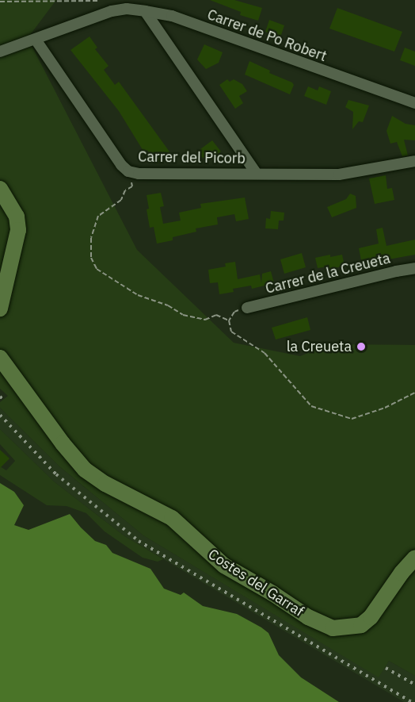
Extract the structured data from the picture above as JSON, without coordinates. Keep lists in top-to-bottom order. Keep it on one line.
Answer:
{"streets":{"main road":["Costes del Garraf"],"street":["Carrer de Po Robert","Carrer del Picorb","Carrer de la Creueta"]},"crossings":[["Carrer de Po Robert","Carrer del Picorb"]],"places":["la Creueta"]}
